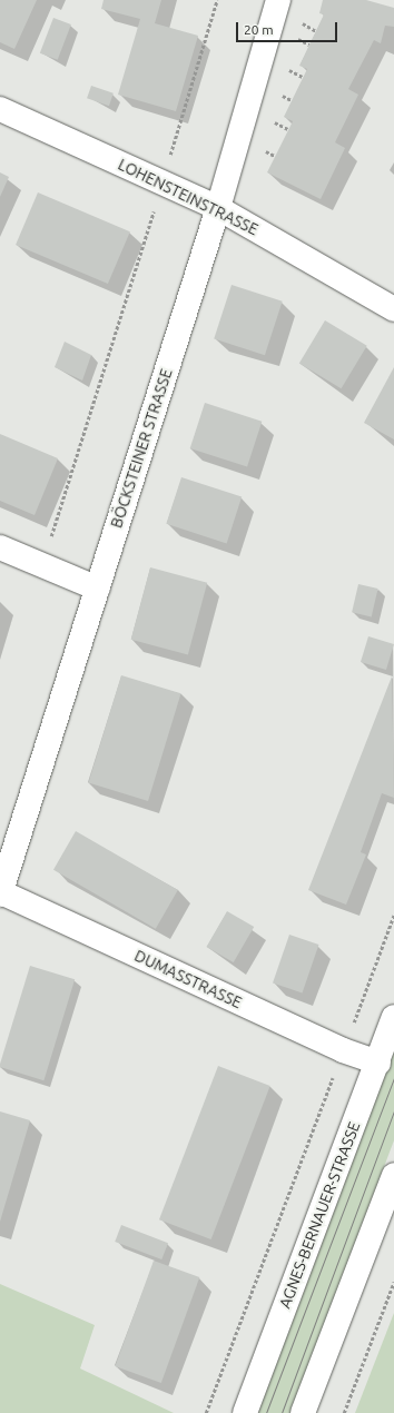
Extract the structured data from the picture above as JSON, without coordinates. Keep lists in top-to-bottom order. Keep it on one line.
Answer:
{"streets":{"street":["LOHENSTEINSTRASSE","BÖCKSTEINER STRASSE","DUMASSTRASSE","AGNES-BERNAUER-STRASSE"]},"crossings":[["LOHENSTEINSTRASSE","BÖCKSTEINER STRASSE"],["BÖCKSTEINER STRASSE","DUMASSTRASSE"],["DUMASSTRASSE","AGNES-BERNAUER-STRASSE"]],"scale_bar":"20 m"}
